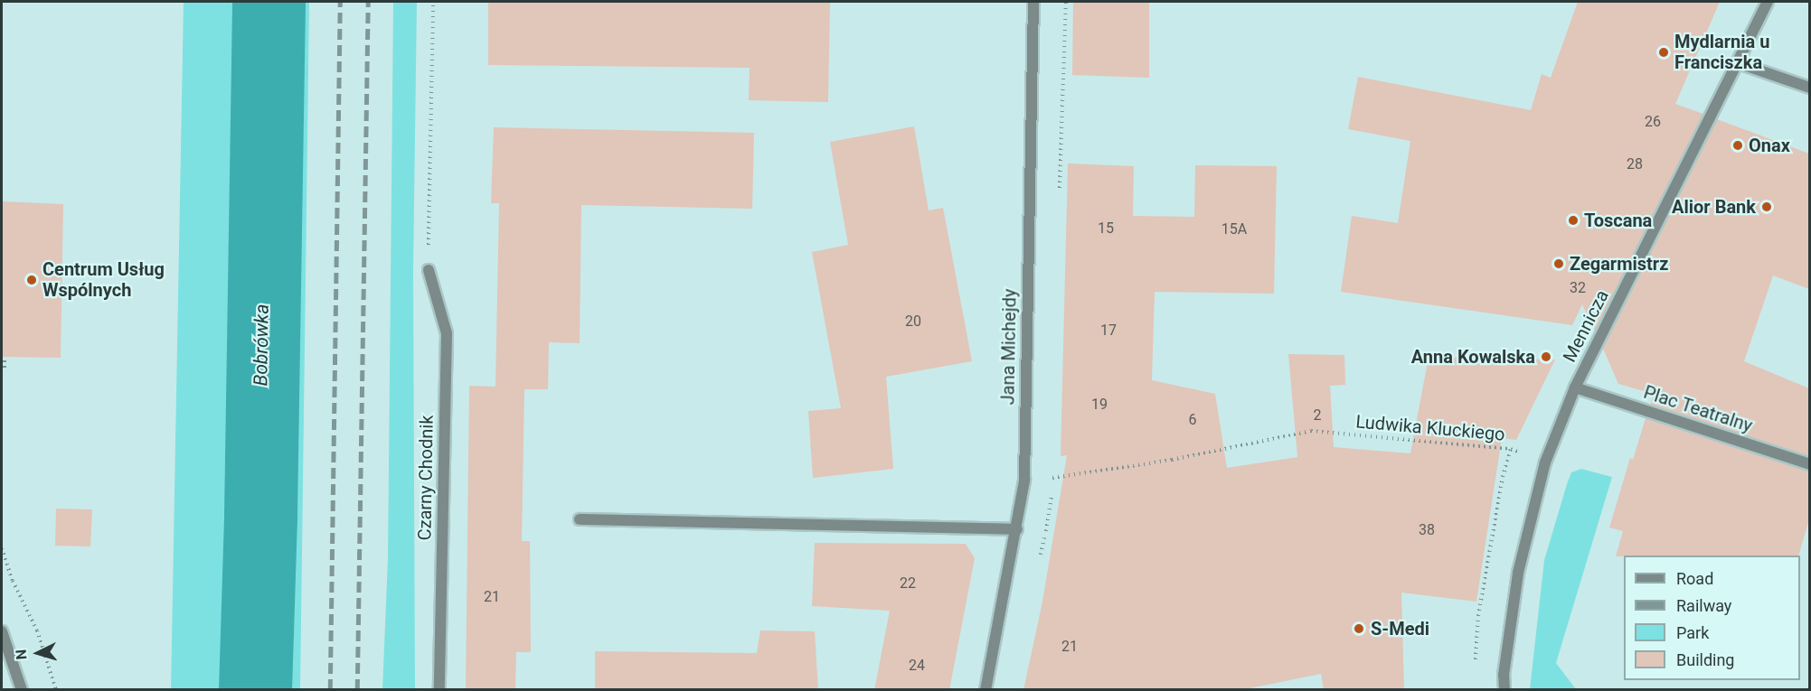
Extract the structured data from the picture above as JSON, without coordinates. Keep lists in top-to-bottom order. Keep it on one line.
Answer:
{"streets":{"street":["Mennicza","Jana Michejdy","Plac Teatralny","Czarny Chodnik"],"path":["Ludwika Kluckiego"]},"crossings":[["Mennicza","Plac Teatralny"],["Mennicza","Ludwika Kluckiego"],["Jana Michejdy","Ludwika Kluckiego"]],"water":["Bobrówka"],"places":["Mydlarnia u Franciszka","Onax","Alior Bank","Toscana","Zegarmistrz","Centrum Usług Wspólnych","Anna Kowalska","S-Medi"],"house_numbers":["26","28","15","15A","32","20","17","19","2","6","38","22","21","21","24"],"legend":["Road","Railway","Park","Building"],"north":"left"}
